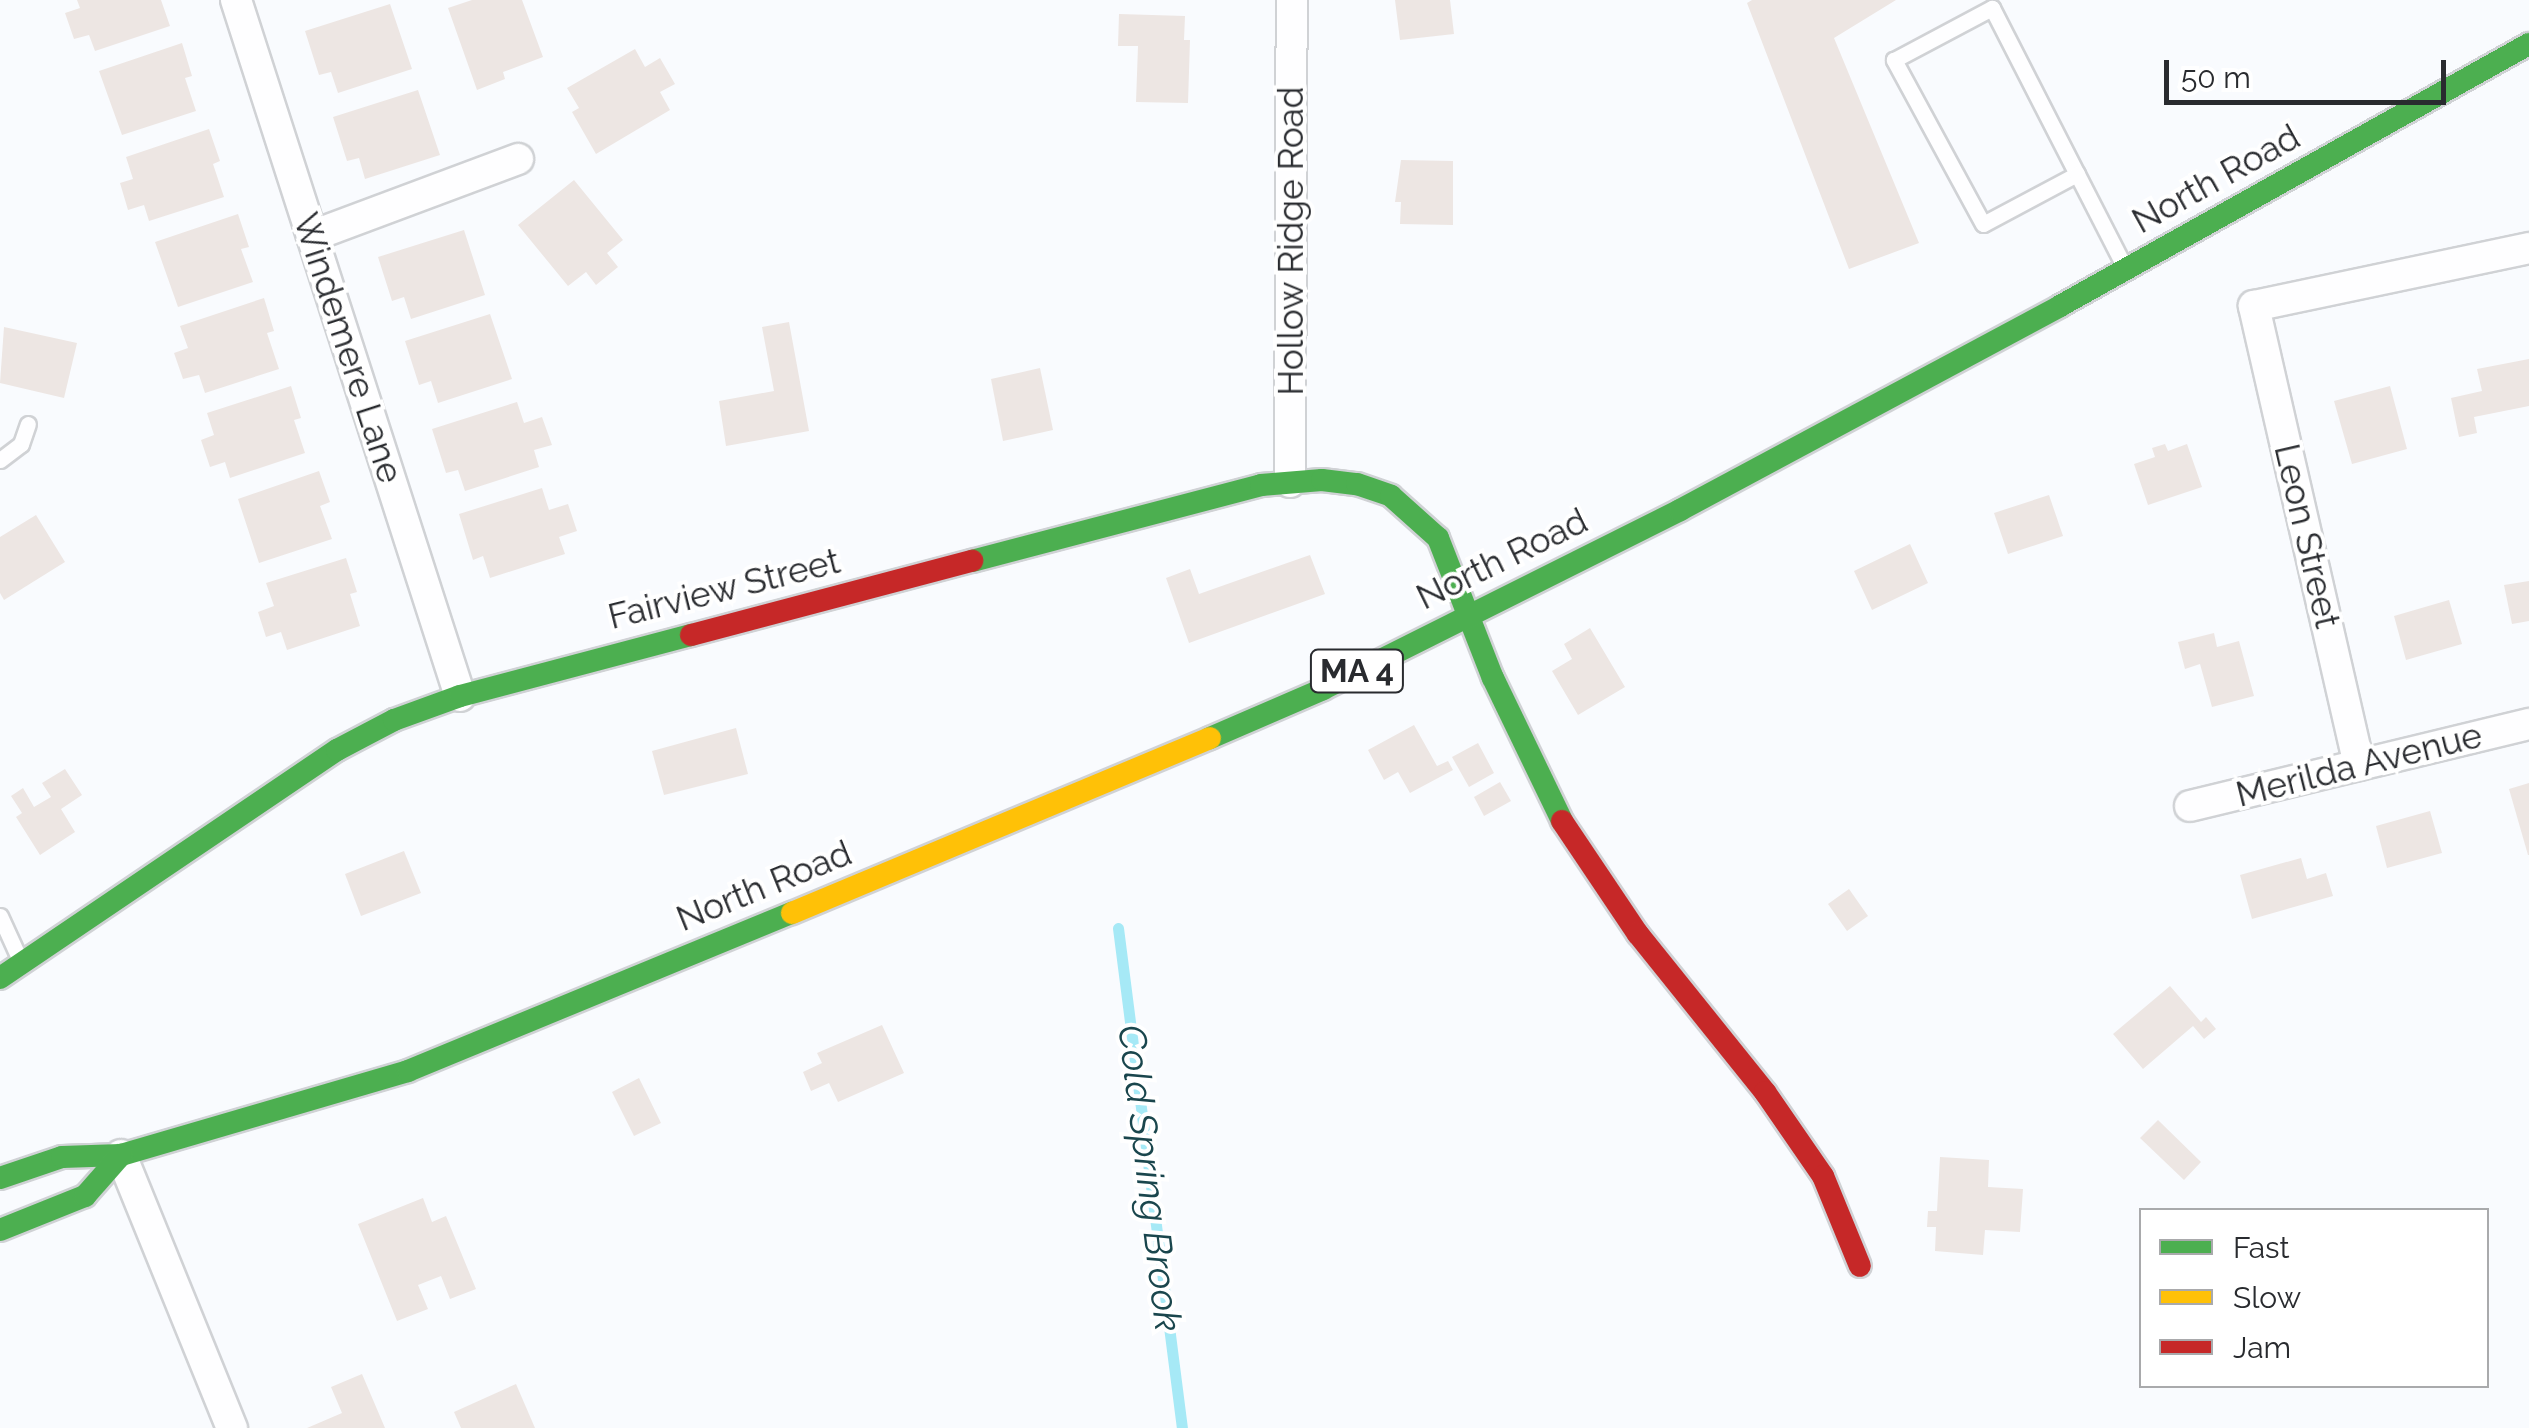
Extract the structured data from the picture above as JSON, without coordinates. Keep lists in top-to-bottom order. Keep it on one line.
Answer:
{"streets":{"main road":["North Road","Fairview Street","MA 4"],"street":["Hollow Ridge Road","Windemere Lane","Leon Street","Merilda Avenue"]},"crossings":[["North Road","Fairview Street"],["Hollow Ridge Road","Fairview Street"],["Windemere Lane","Fairview Street"],["Leon Street","Merilda Avenue"]],"water":["Cold Spring Brook"],"legend":["Fast","Slow","Jam"],"scale_bar":"50 m"}
